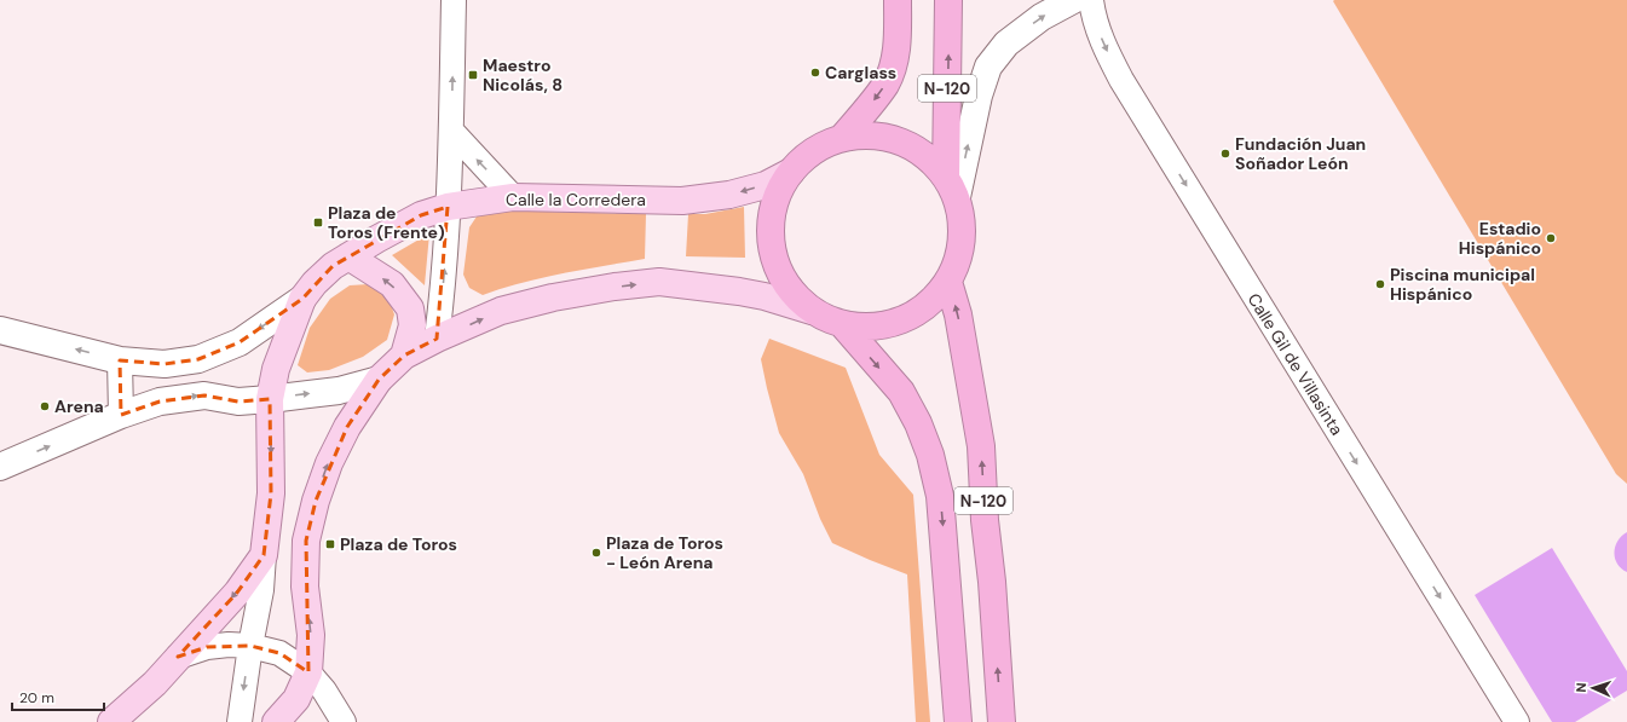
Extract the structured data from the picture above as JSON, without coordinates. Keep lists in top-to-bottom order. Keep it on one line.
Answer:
{"streets":{"highway":["N-120"],"main road":["Calle la Corredera"],"street":["Calle Gil de Villasinta"]},"crossings":[["N-120","Calle la Corredera"]],"one_way":["Calle Gil de Villasinta"],"places":{"other":["Carglass","Fundación Juan Soñador León","Estadio Hispánico","Piscina municipal Hispánico","Arena","Plaza de Toros - León Arena"],"transit":["Maestro Nicolás, 8","Plaza de Toros (Frente)","Plaza de Toros"]},"scale_bar":"20 m","north":"left"}
